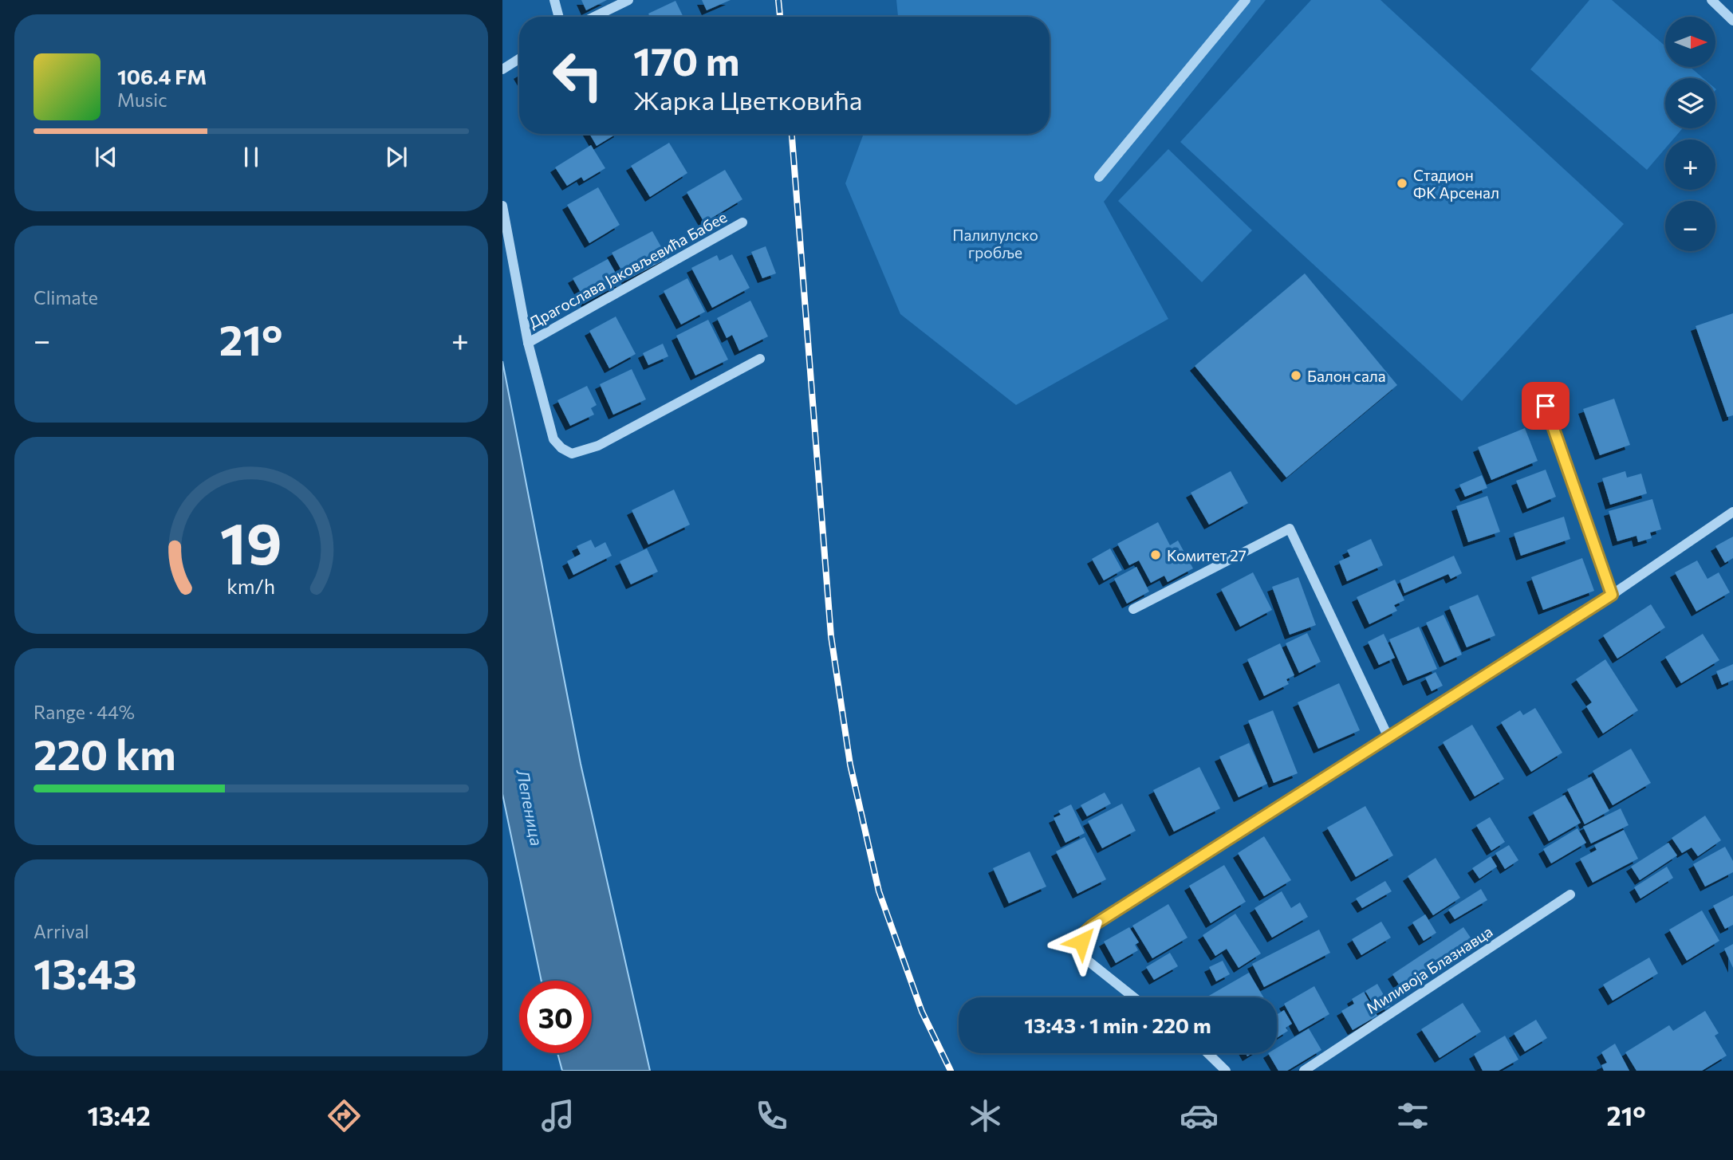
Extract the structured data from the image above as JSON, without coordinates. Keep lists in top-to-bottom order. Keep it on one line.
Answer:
{"streets":{"street":["Драгослава Јаковљевића Бабее","Миливоја Блазнавца"]},"water":["Лепеница"],"parks":["Палилулско гробље"],"places":["Стадион ФК Арсенал","Балон сала","Комитет 27"],"north":"right","page":{"map_buttons":["+","−"],"turn":["170 m","Жарка Цветковића"],"song":["106.4 FM","Music"],"tile":["Climate",["Range · 44%","220 km"],["Arrival","13:43"]],"heat":["−","21°","+"],"limit":"30","trip":"13:43 · 1 min · 220 m","tabs":["13:42","21°"],"gauge":["19","km/h"]}}
